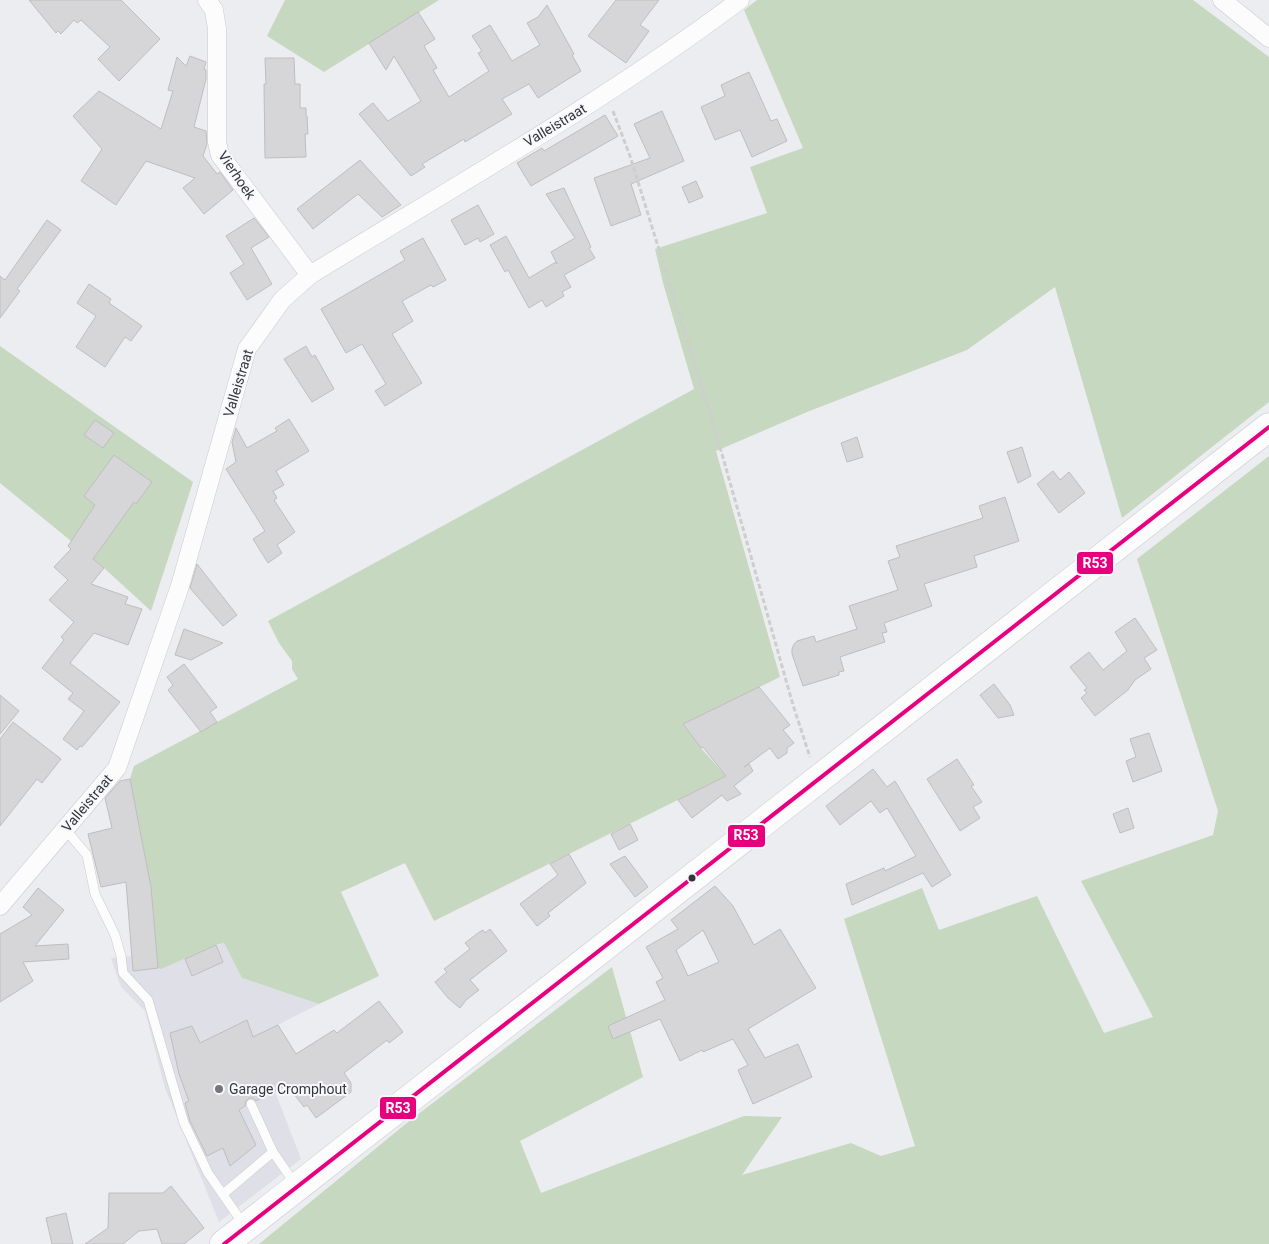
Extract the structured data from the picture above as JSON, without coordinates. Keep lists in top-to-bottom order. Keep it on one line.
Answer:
{"streets":{"street":["Valleistraat","Vierhoek"]},"crossings":[["Valleistraat","Vierhoek"]],"places":["Garage Cromphout"],"lines":["transit line R53"]}
